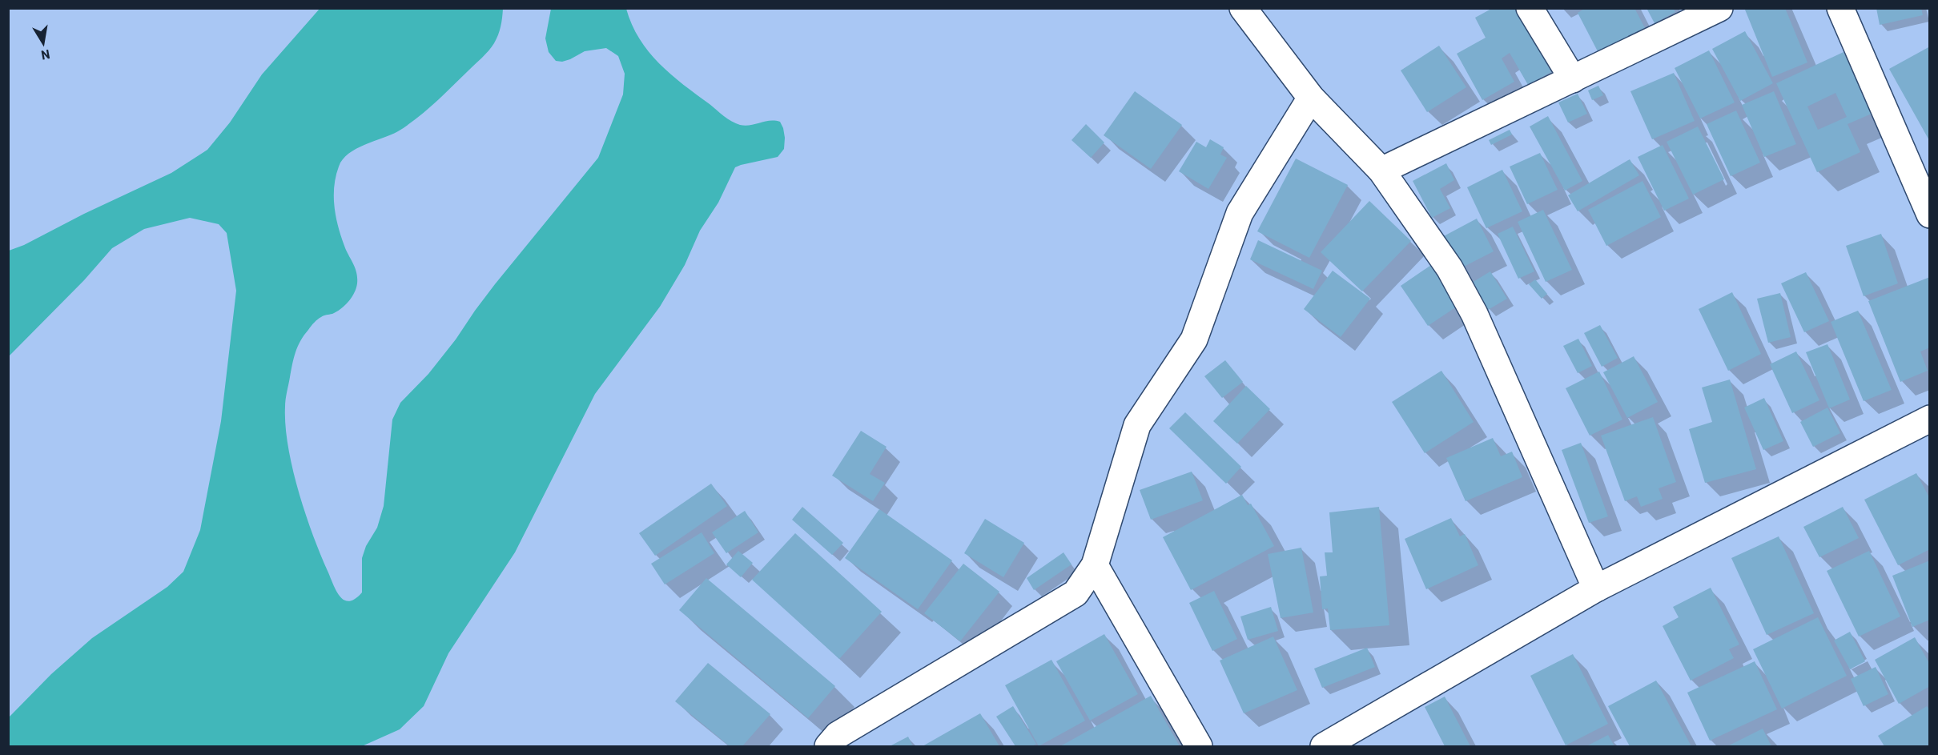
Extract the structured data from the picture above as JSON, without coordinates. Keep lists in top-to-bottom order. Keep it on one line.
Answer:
{"north":"bottom"}
